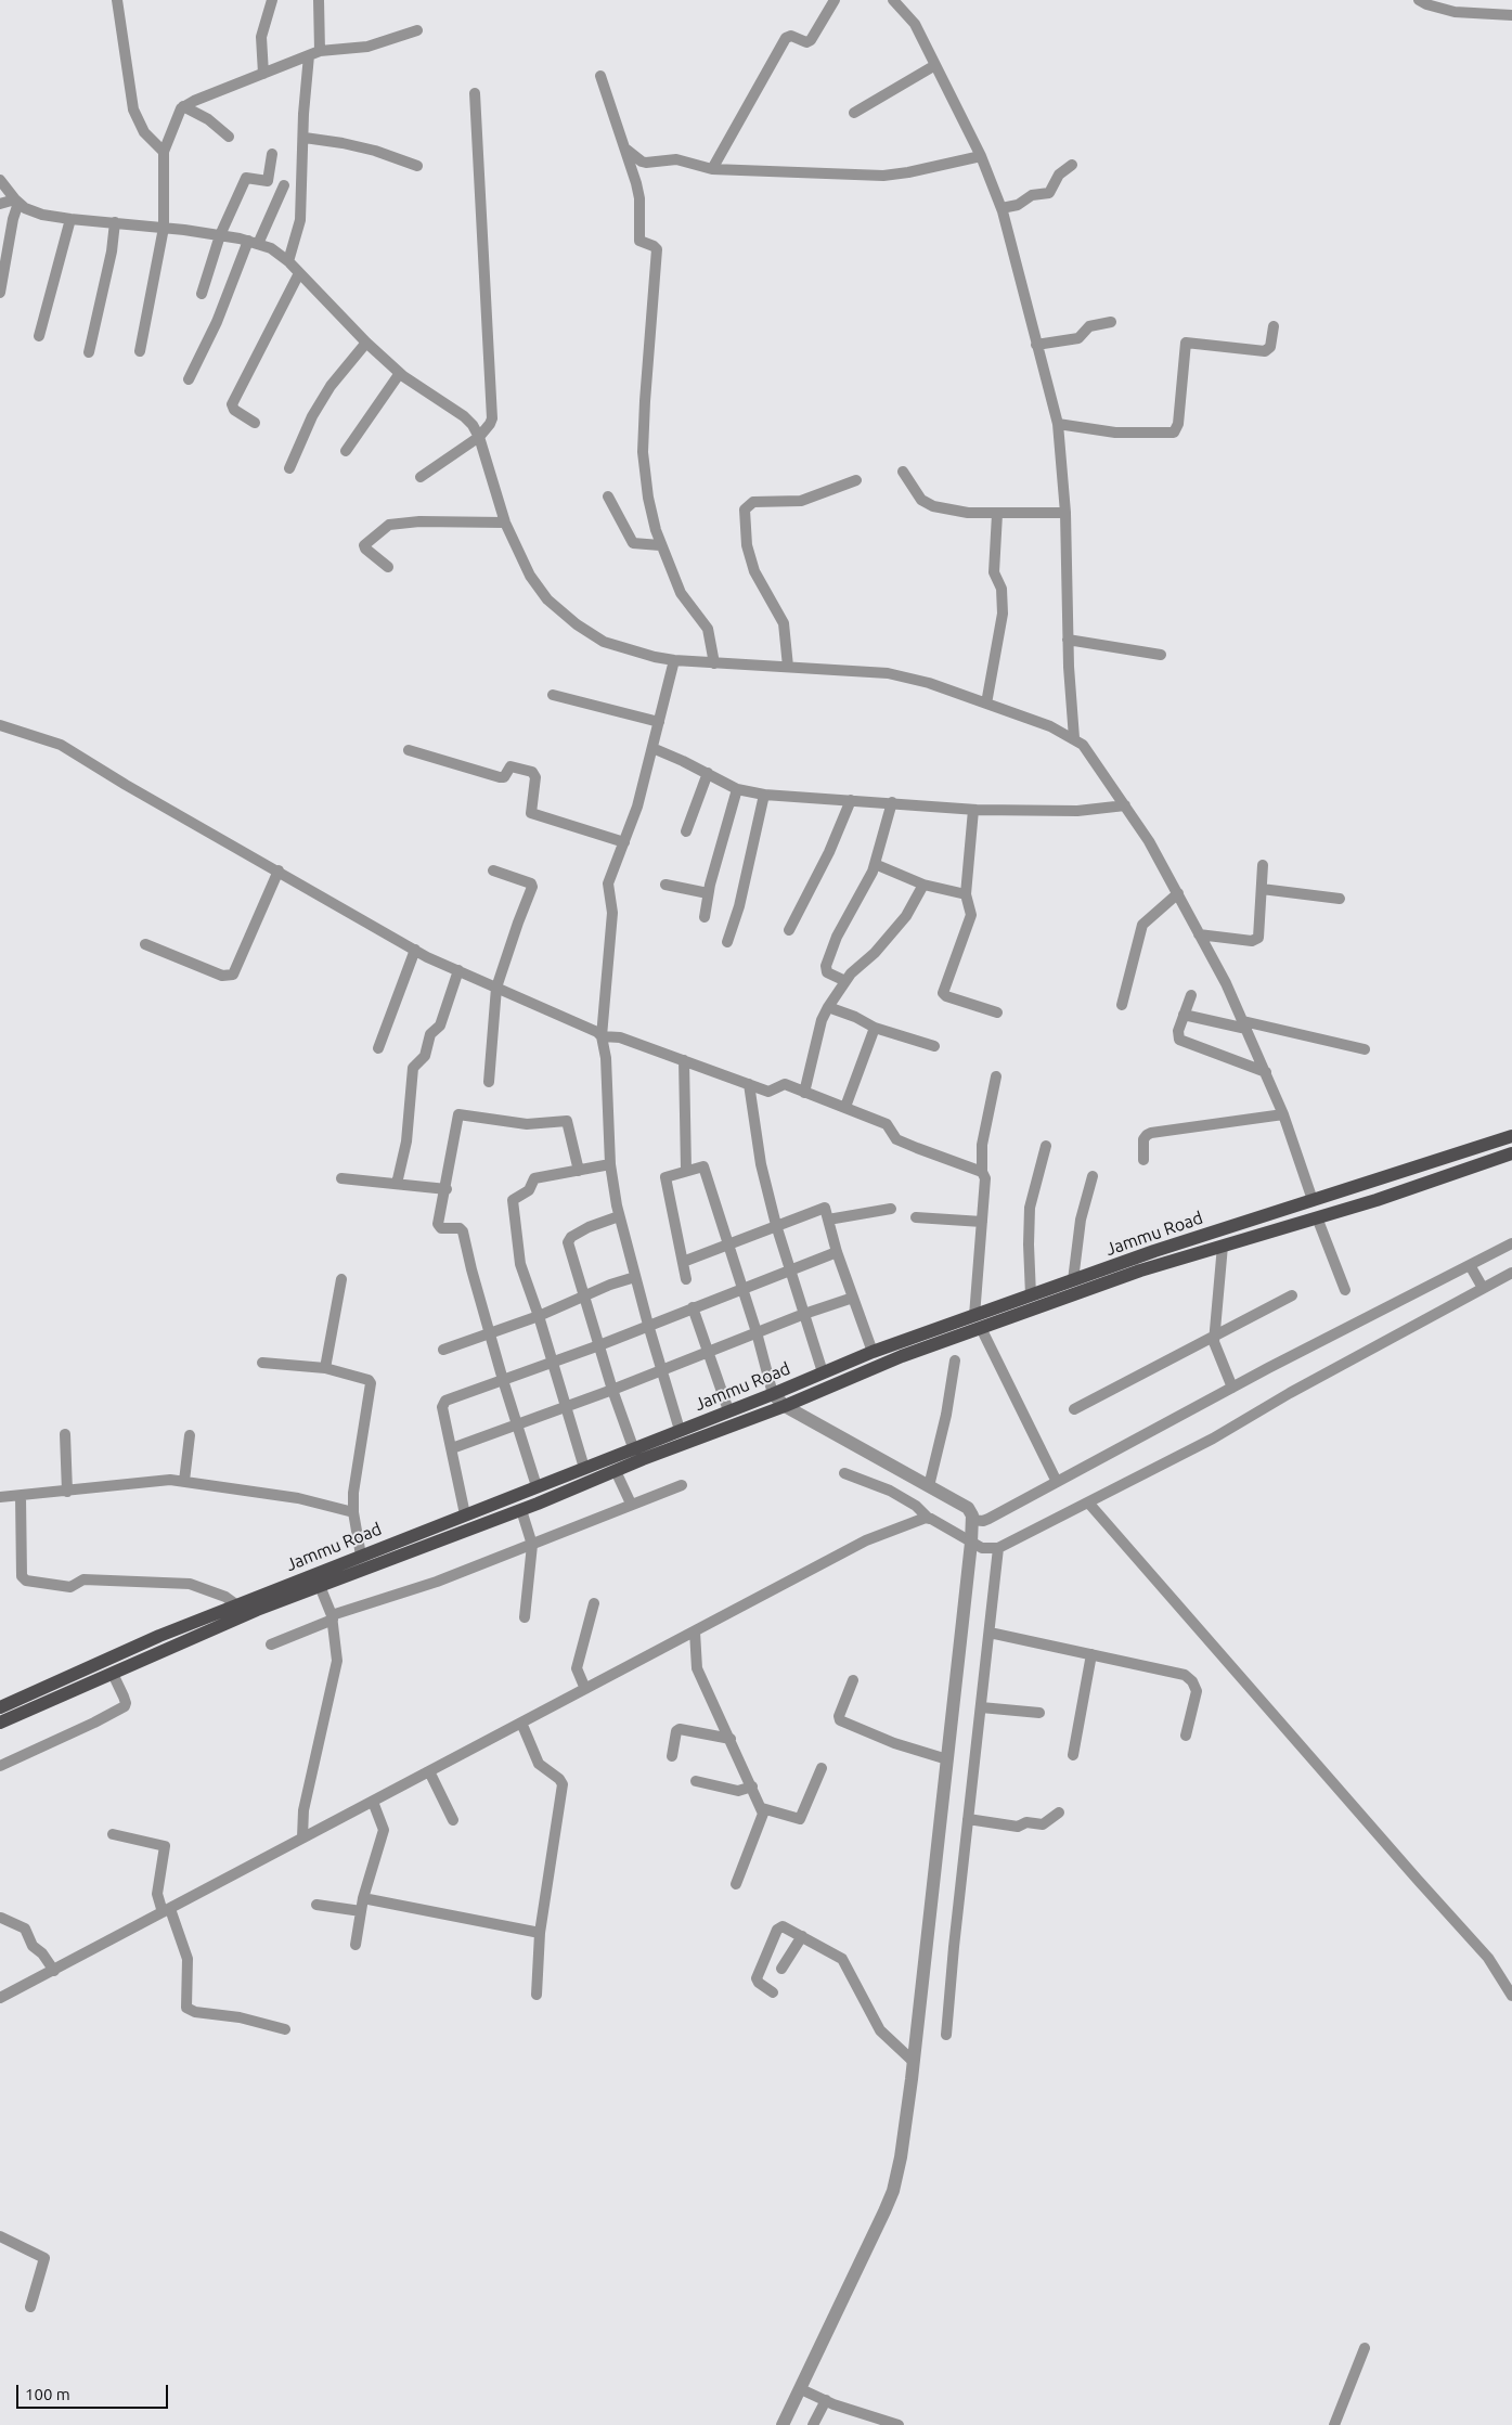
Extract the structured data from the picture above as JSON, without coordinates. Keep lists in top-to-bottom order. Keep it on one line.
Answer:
{"streets":{"main road":["Jammu Road"]},"scale_bar":"100 m"}
